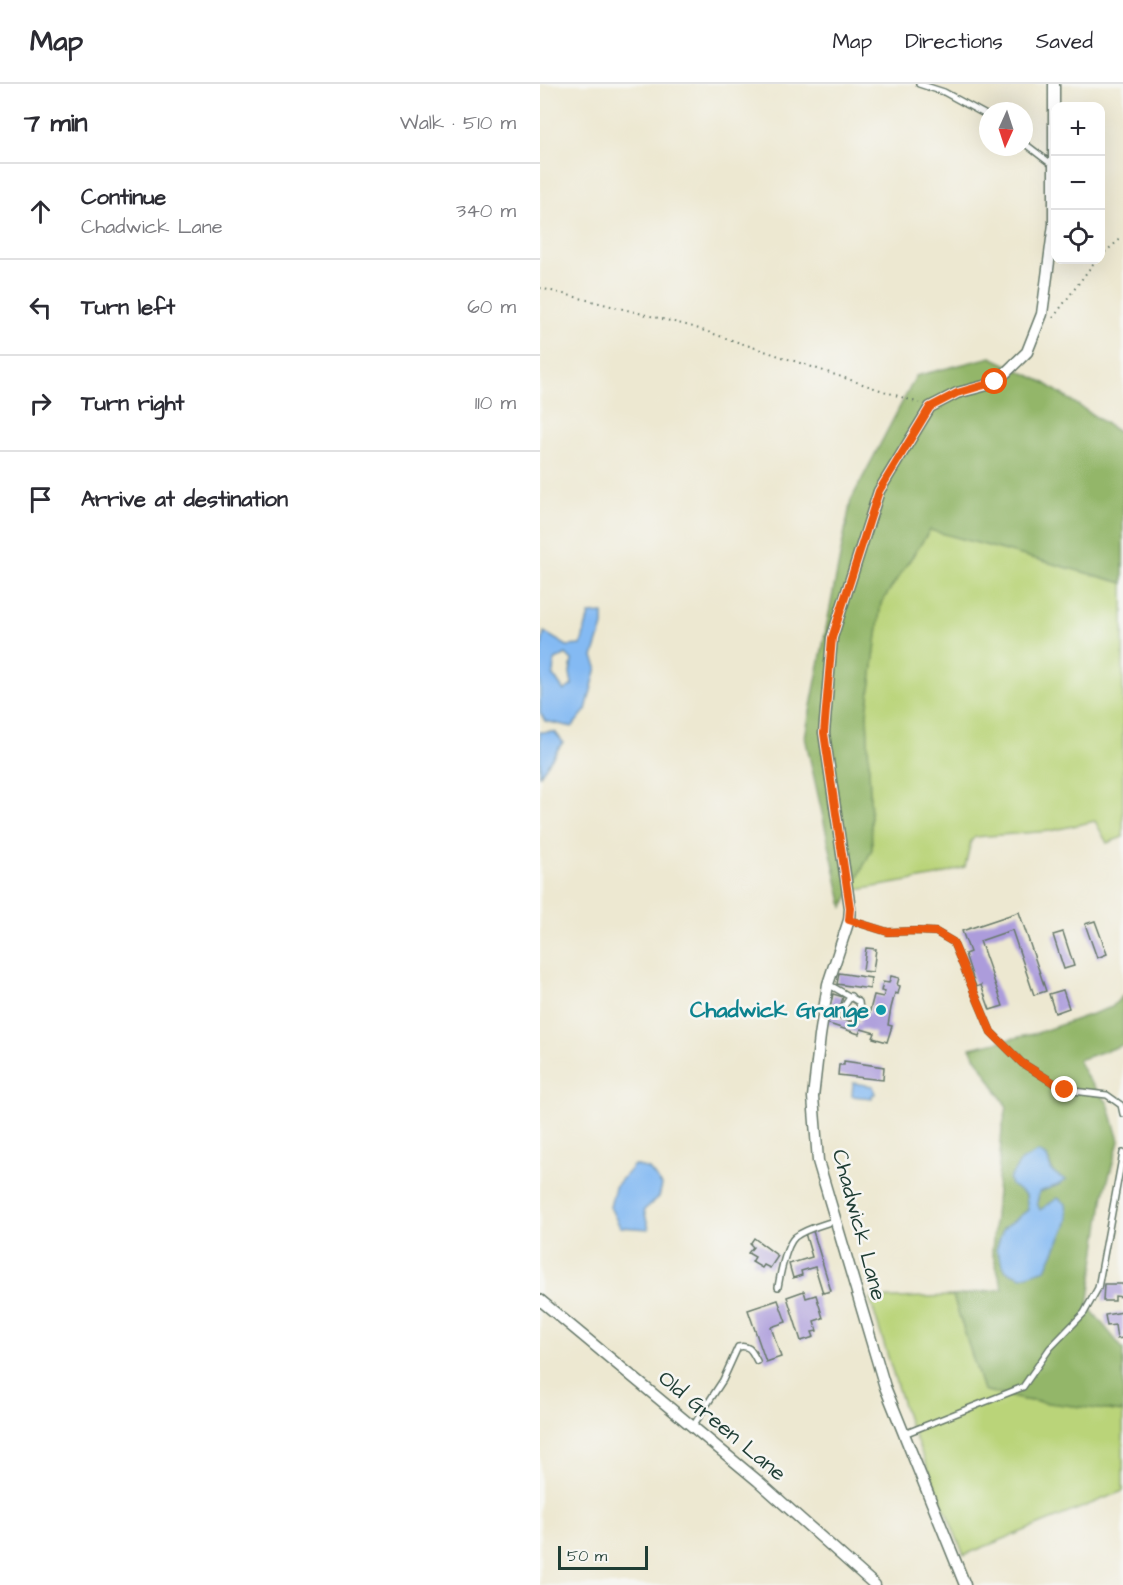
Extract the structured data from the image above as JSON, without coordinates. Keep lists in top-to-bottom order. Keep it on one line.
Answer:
{"streets":{"street":["Chadwick Lane","Old Green Lane"]},"places":["Chadwick Grange"],"scale_bar":"50 m","north":"bottom","page":{"header":"Map","nav":["Map","Directions","Saved"],"heading":["7 min","Walk · 510 m"],"map_buttons":["+","−"],"list":[["Continue","Chadwick Lane","340 m"],["Turn left","60 m"],["Turn right","110 m"],"Arrive at destination"],"scale":"50 m"}}
